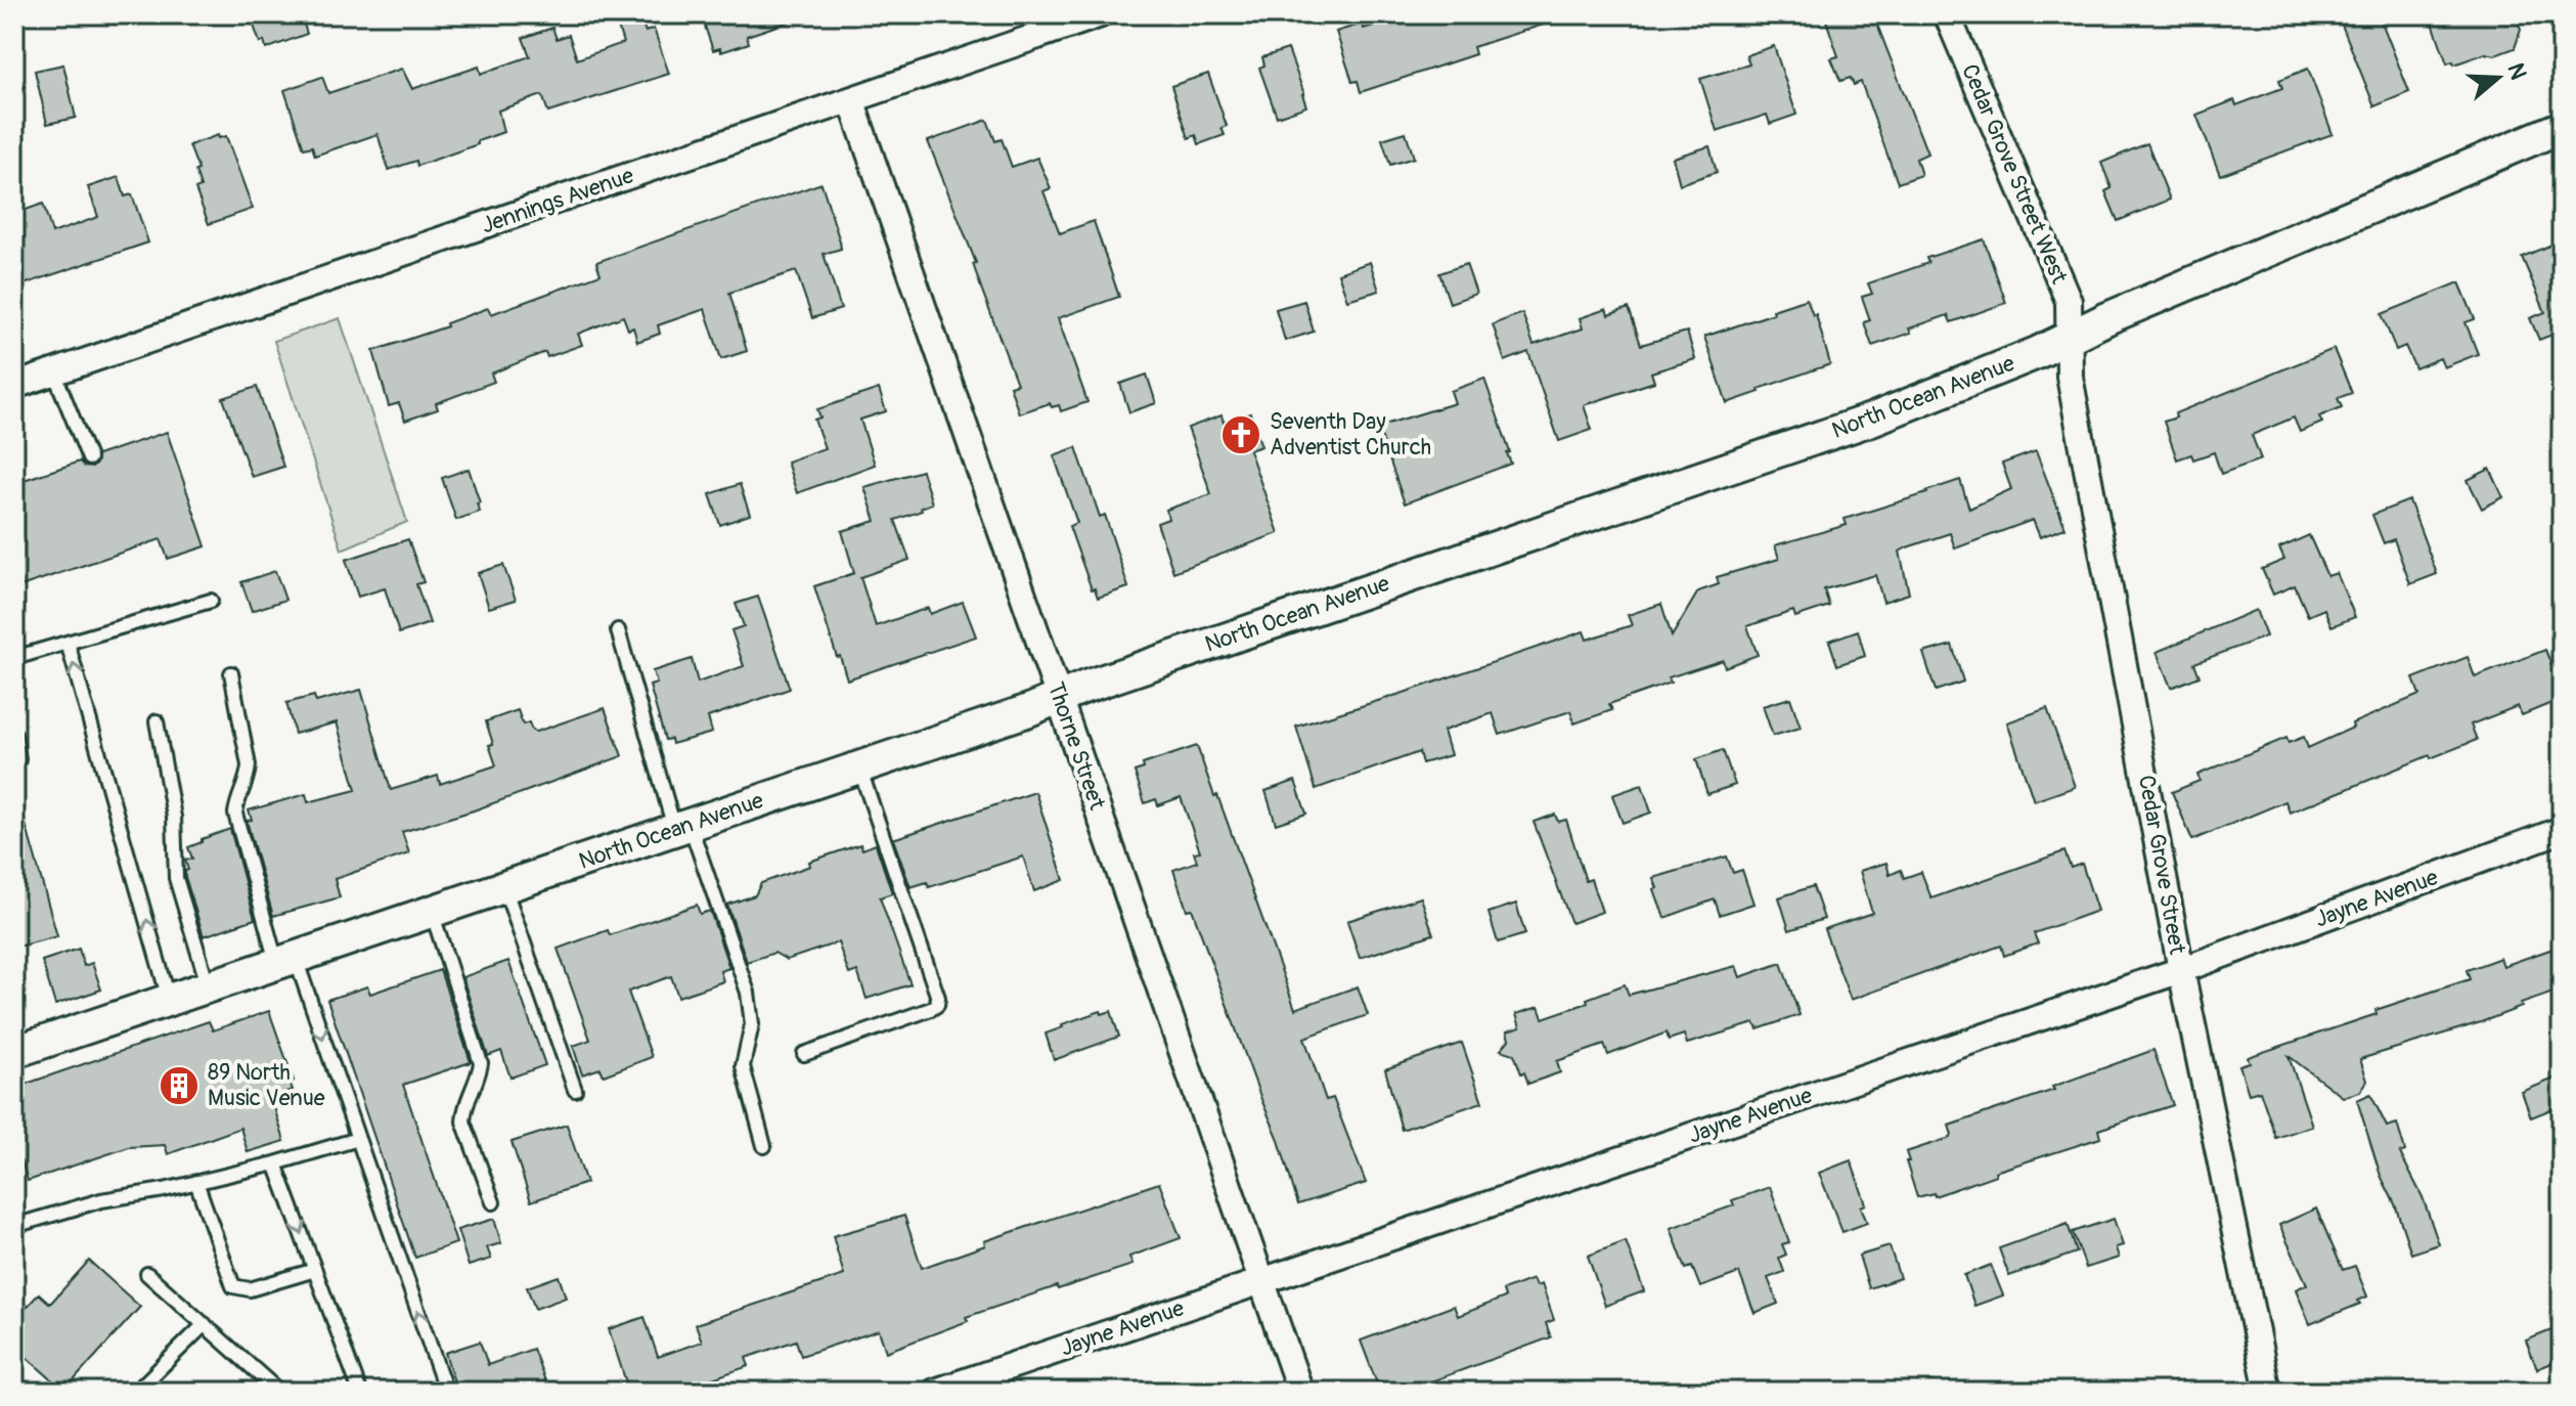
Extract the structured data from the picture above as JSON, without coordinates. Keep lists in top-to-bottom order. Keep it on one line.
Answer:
{"streets":{"street":["Cedar Grove Street West","Jennings Avenue","North Ocean Avenue","Thorne Street","Cedar Grove Street","Jayne Avenue"]},"crossings":[["Cedar Grove Street West","North Ocean Avenue"],["Cedar Grove Street West","Cedar Grove Street"],["Jennings Avenue","Thorne Street"],["North Ocean Avenue","Thorne Street"],["North Ocean Avenue","Cedar Grove Street"],["Thorne Street","Jayne Avenue"],["Cedar Grove Street","Jayne Avenue"]],"places":{"church":["Seventh Day Adventist Church"],"building":["89 North Music Venue"]},"north":"right"}
